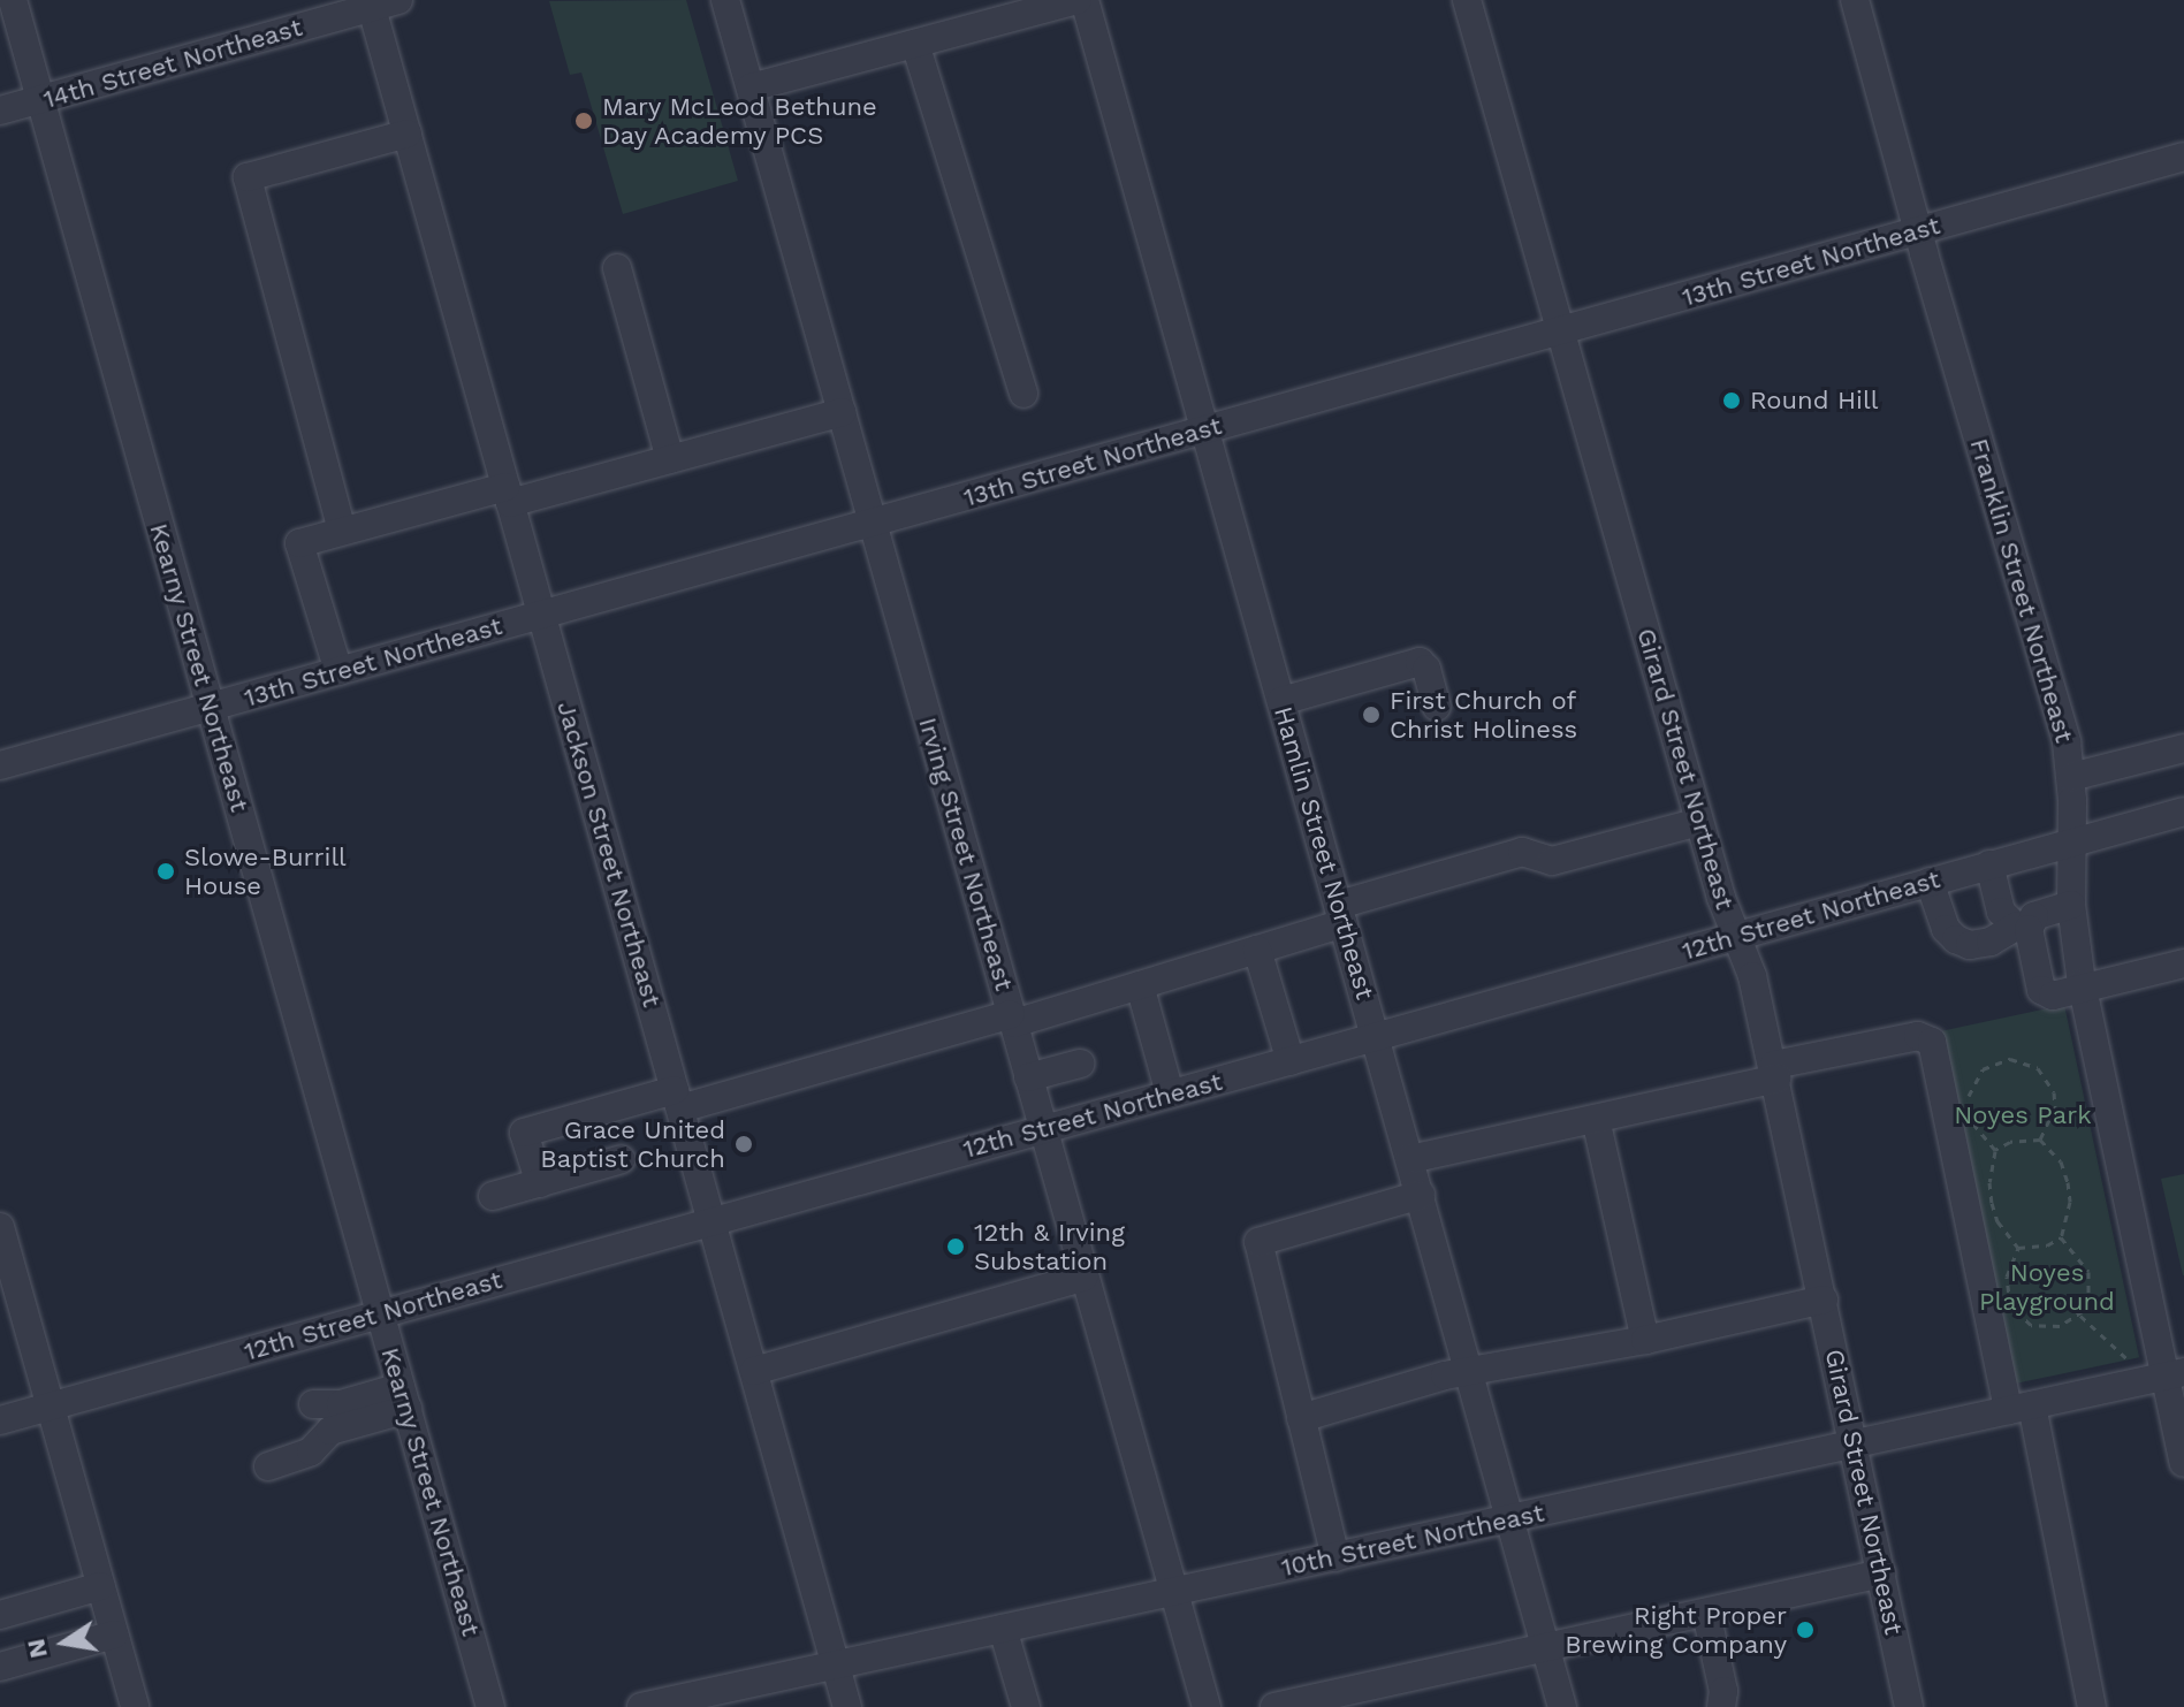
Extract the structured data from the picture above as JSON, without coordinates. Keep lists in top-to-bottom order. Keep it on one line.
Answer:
{"streets":{"street":["14th Street Northeast","13th Street Northeast","Franklin Street Northeast","Kearny Street Northeast","Girard Street Northeast","Hamlin Street Northeast","Jackson Street Northeast","Irving Street Northeast","12th Street Northeast","10th Street Northeast"]},"crossings":[["14th Street Northeast","Kearny Street Northeast"],["14th Street Northeast","Jackson Street Northeast"],["13th Street Northeast","Franklin Street Northeast"],["13th Street Northeast","Kearny Street Northeast"],["13th Street Northeast","Girard Street Northeast"],["13th Street Northeast","Hamlin Street Northeast"],["13th Street Northeast","Jackson Street Northeast"],["13th Street Northeast","Irving Street Northeast"],["Franklin Street Northeast","12th Street Northeast"],["Franklin Street Northeast","10th Street Northeast"],["Kearny Street Northeast","12th Street Northeast"],["Girard Street Northeast","12th Street Northeast"],["Girard Street Northeast","10th Street Northeast"],["Hamlin Street Northeast","12th Street Northeast"],["Hamlin Street Northeast","10th Street Northeast"],["Jackson Street Northeast","12th Street Northeast"],["Jackson Street Northeast","10th Street Northeast"],["Irving Street Northeast","12th Street Northeast"],["Irving Street Northeast","10th Street Northeast"]],"parks":["Noyes Park","Noyes Playground"],"places":["Mary McLeod Bethune Day Academy PCS","Round Hill","First Church of Christ Holiness","Slowe-Burrill House","Grace United Baptist Church","12th & Irving Substation","Right Proper Brewing Company"],"north":"left"}
